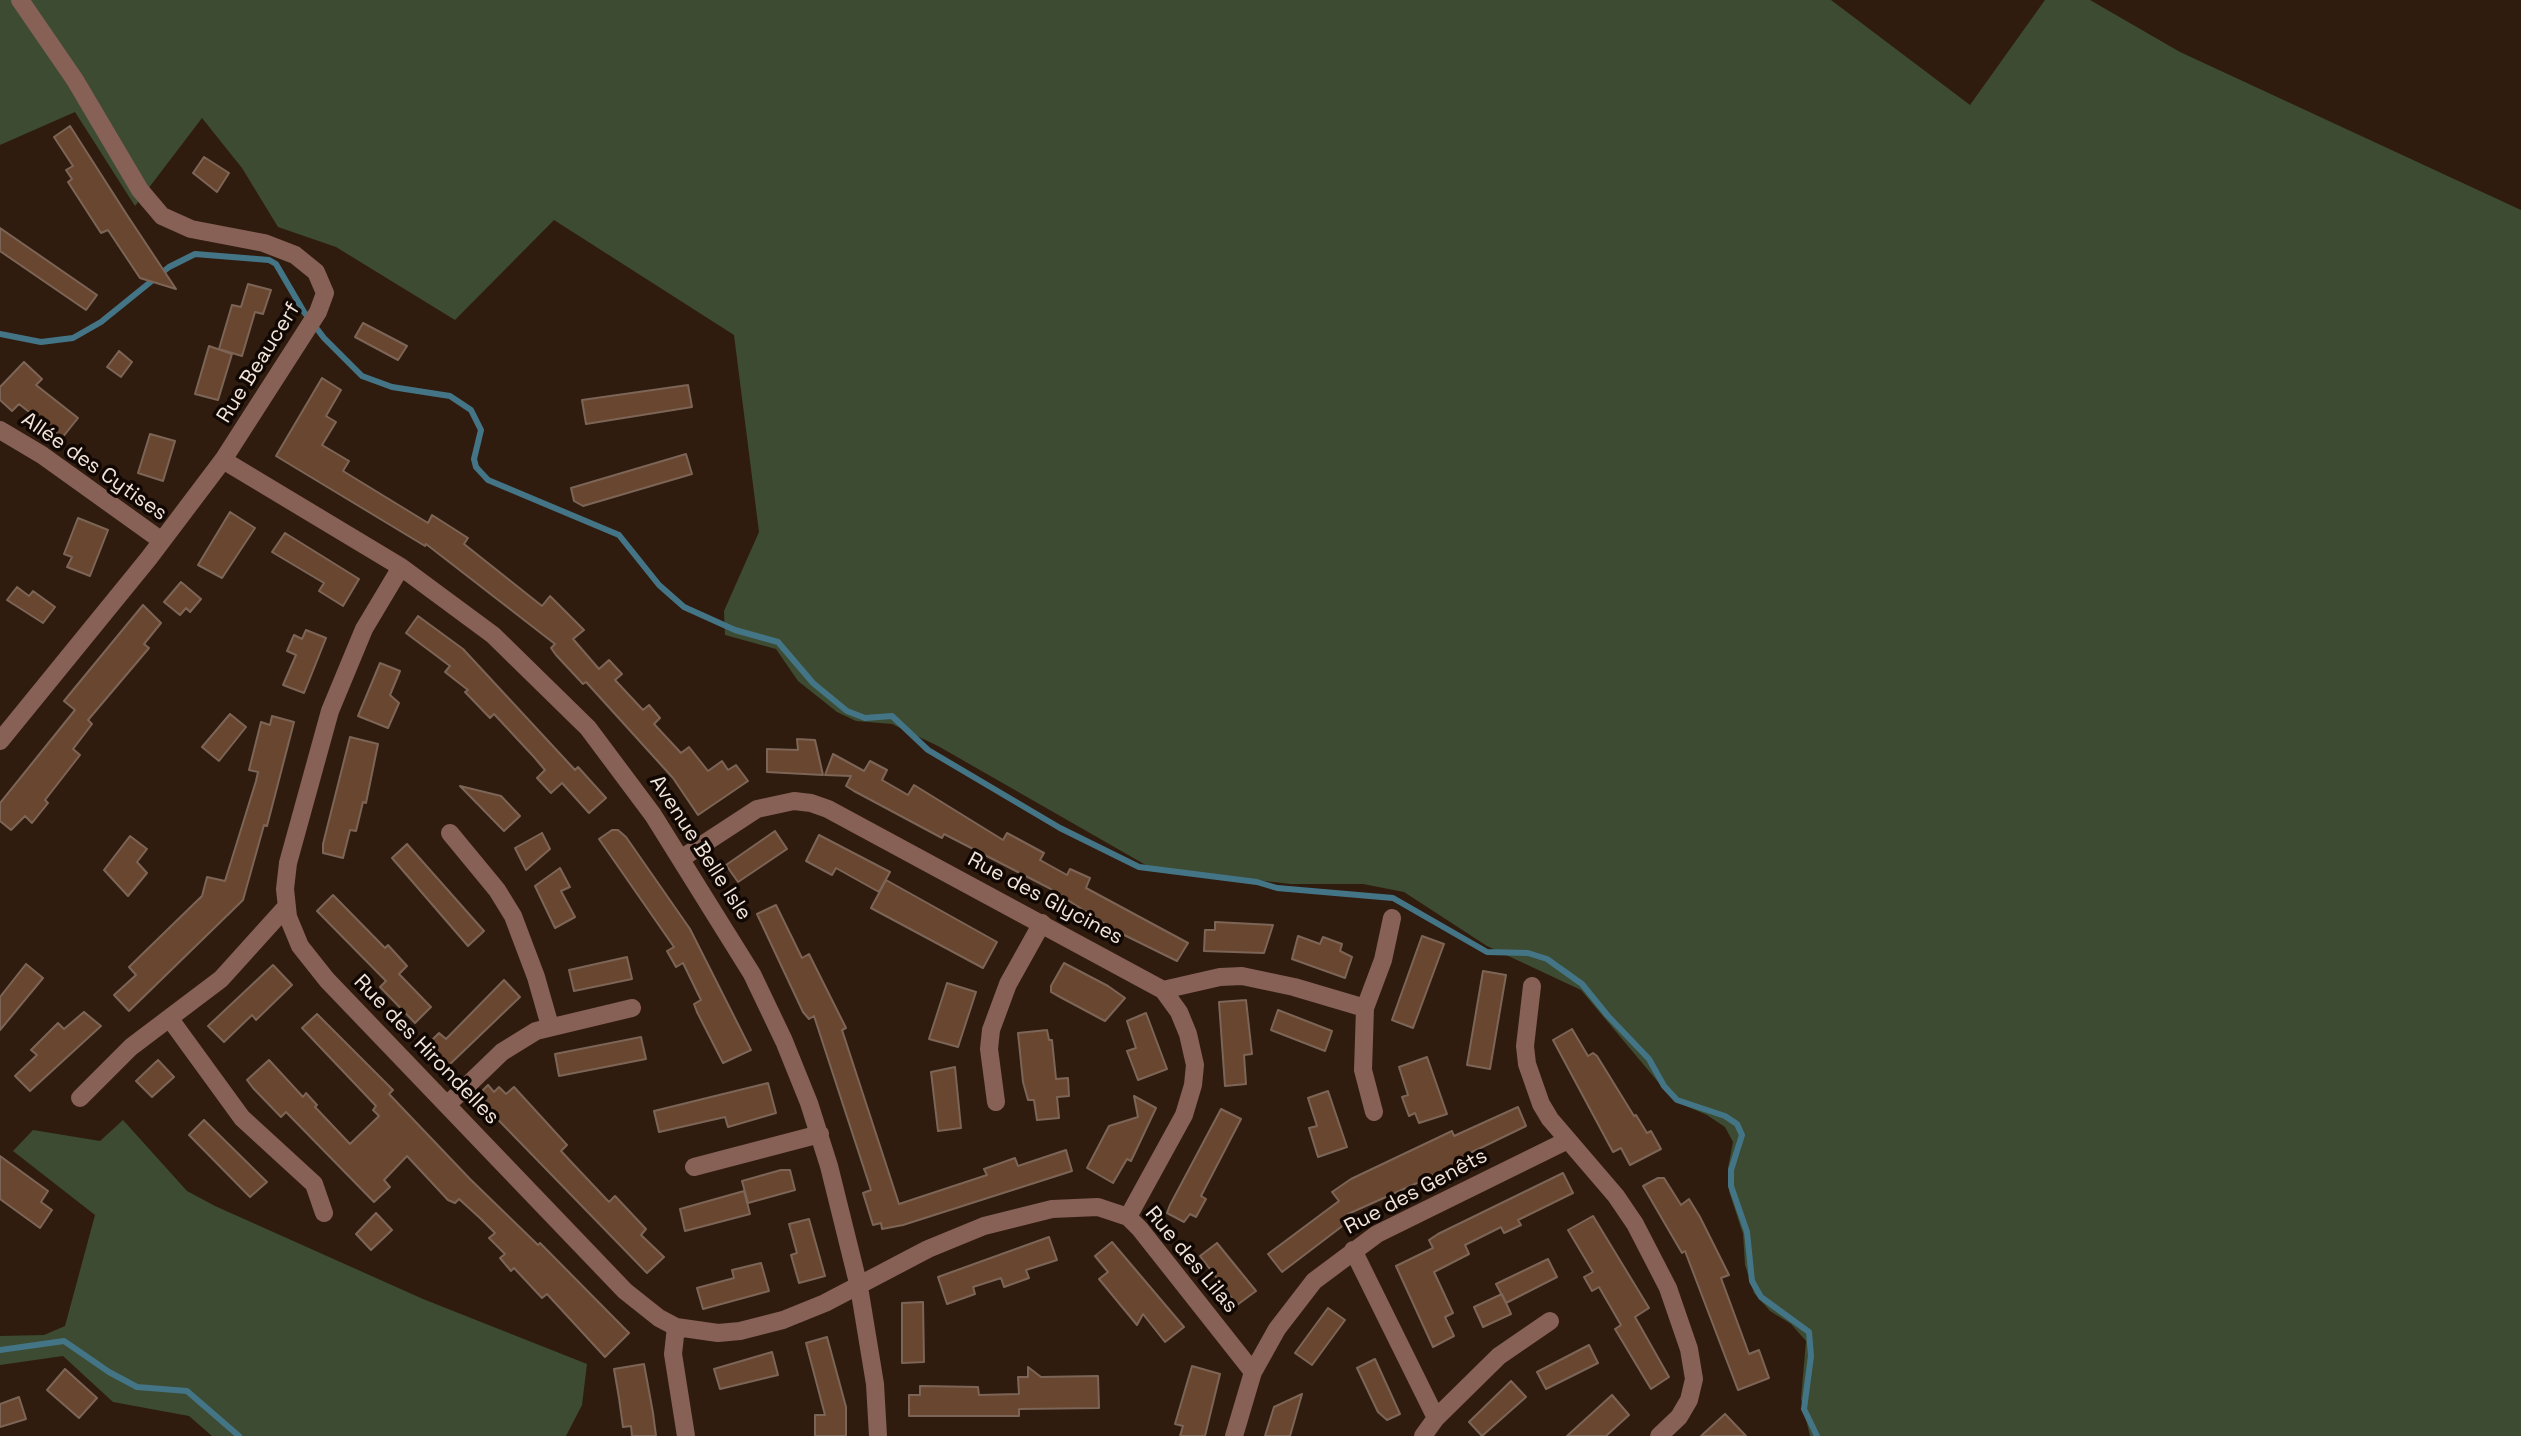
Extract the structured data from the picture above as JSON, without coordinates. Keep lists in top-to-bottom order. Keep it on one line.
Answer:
{"streets":{"street":["Rue Beaucerf","Allée des Cytises","Avenue Belle Isle","Rue des Glycines","Rue des Hirondelles","Rue des Genêts","Rue des Lilas"]},"crossings":[["Rue Beaucerf","Allée des Cytises"],["Rue Beaucerf","Avenue Belle Isle"],["Avenue Belle Isle","Rue des Glycines"],["Avenue Belle Isle","Rue des Hirondelles"],["Avenue Belle Isle","Rue des Lilas"],["Rue des Glycines","Rue des Lilas"],["Rue des Hirondelles","Rue des Lilas"],["Rue des Genêts","Rue des Lilas"]]}
